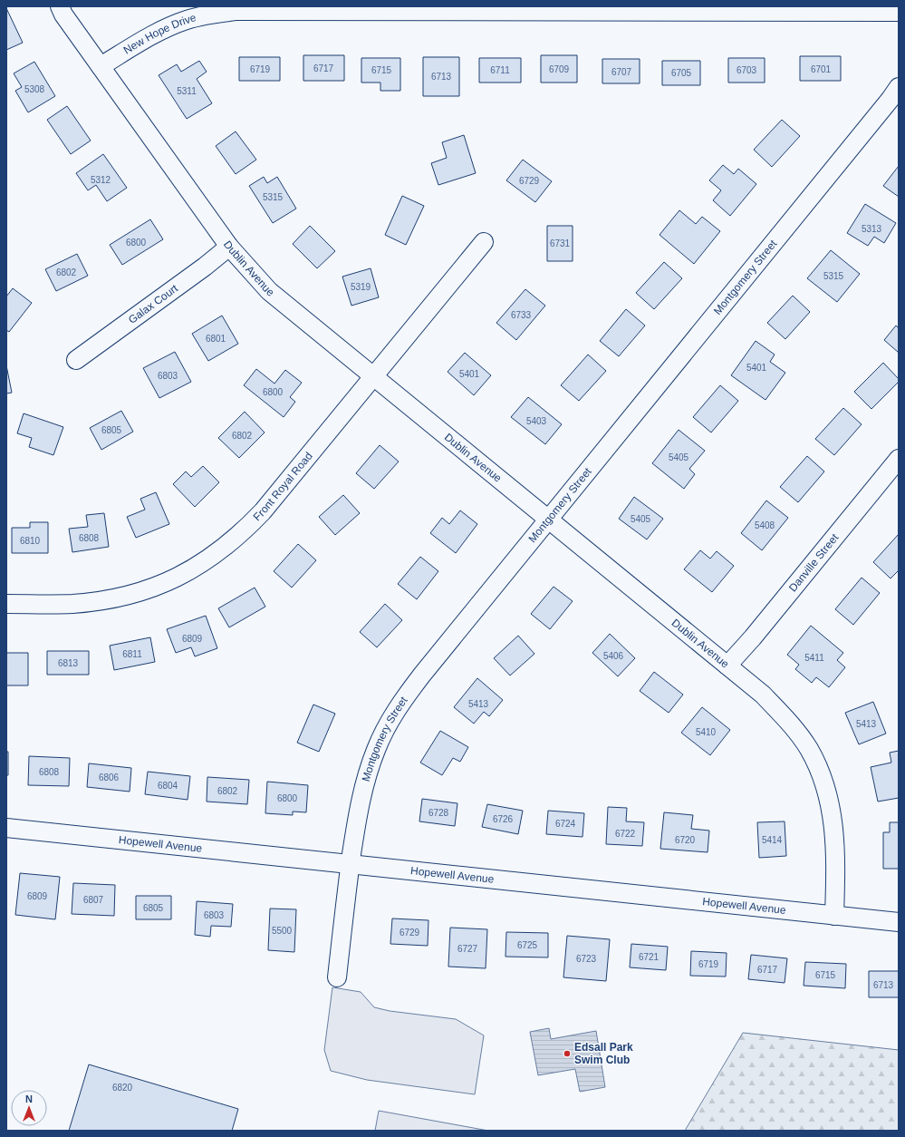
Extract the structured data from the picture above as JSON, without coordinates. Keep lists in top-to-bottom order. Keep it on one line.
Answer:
{"streets":{"street":["New Hope Drive","Dublin Avenue","Montgomery Street","Galax Court","Front Royal Road","Danville Street","Hopewell Avenue"]},"crossings":[["New Hope Drive","Dublin Avenue"],["Dublin Avenue","Montgomery Street"],["Dublin Avenue","Galax Court"],["Dublin Avenue","Front Royal Road"],["Dublin Avenue","Danville Street"],["Dublin Avenue","Hopewell Avenue"],["Montgomery Street","Hopewell Avenue"]],"places":["Edsall Park Swim Club"],"house_numbers":["6717","6719","6709","6701","6715","6711","6703","6707","6705","6713","5308","5311","5312","6729","5315","5313","6800","6731","6802","5315","5319","6733","6801","5401","5401","6803","6800","5403","6805","6802","5405","5405","5408","6808","6810","6809","6811","5406","5411","6813","5413","5413","5410","6808","6806","6804","6802","6800","6728","6726","6724","6722","6720","5414","6809","6807","6805","6803","5500","6729","6725","6727","6721","6723","6719","6717","6715","6713","6820"],"north":"top"}
